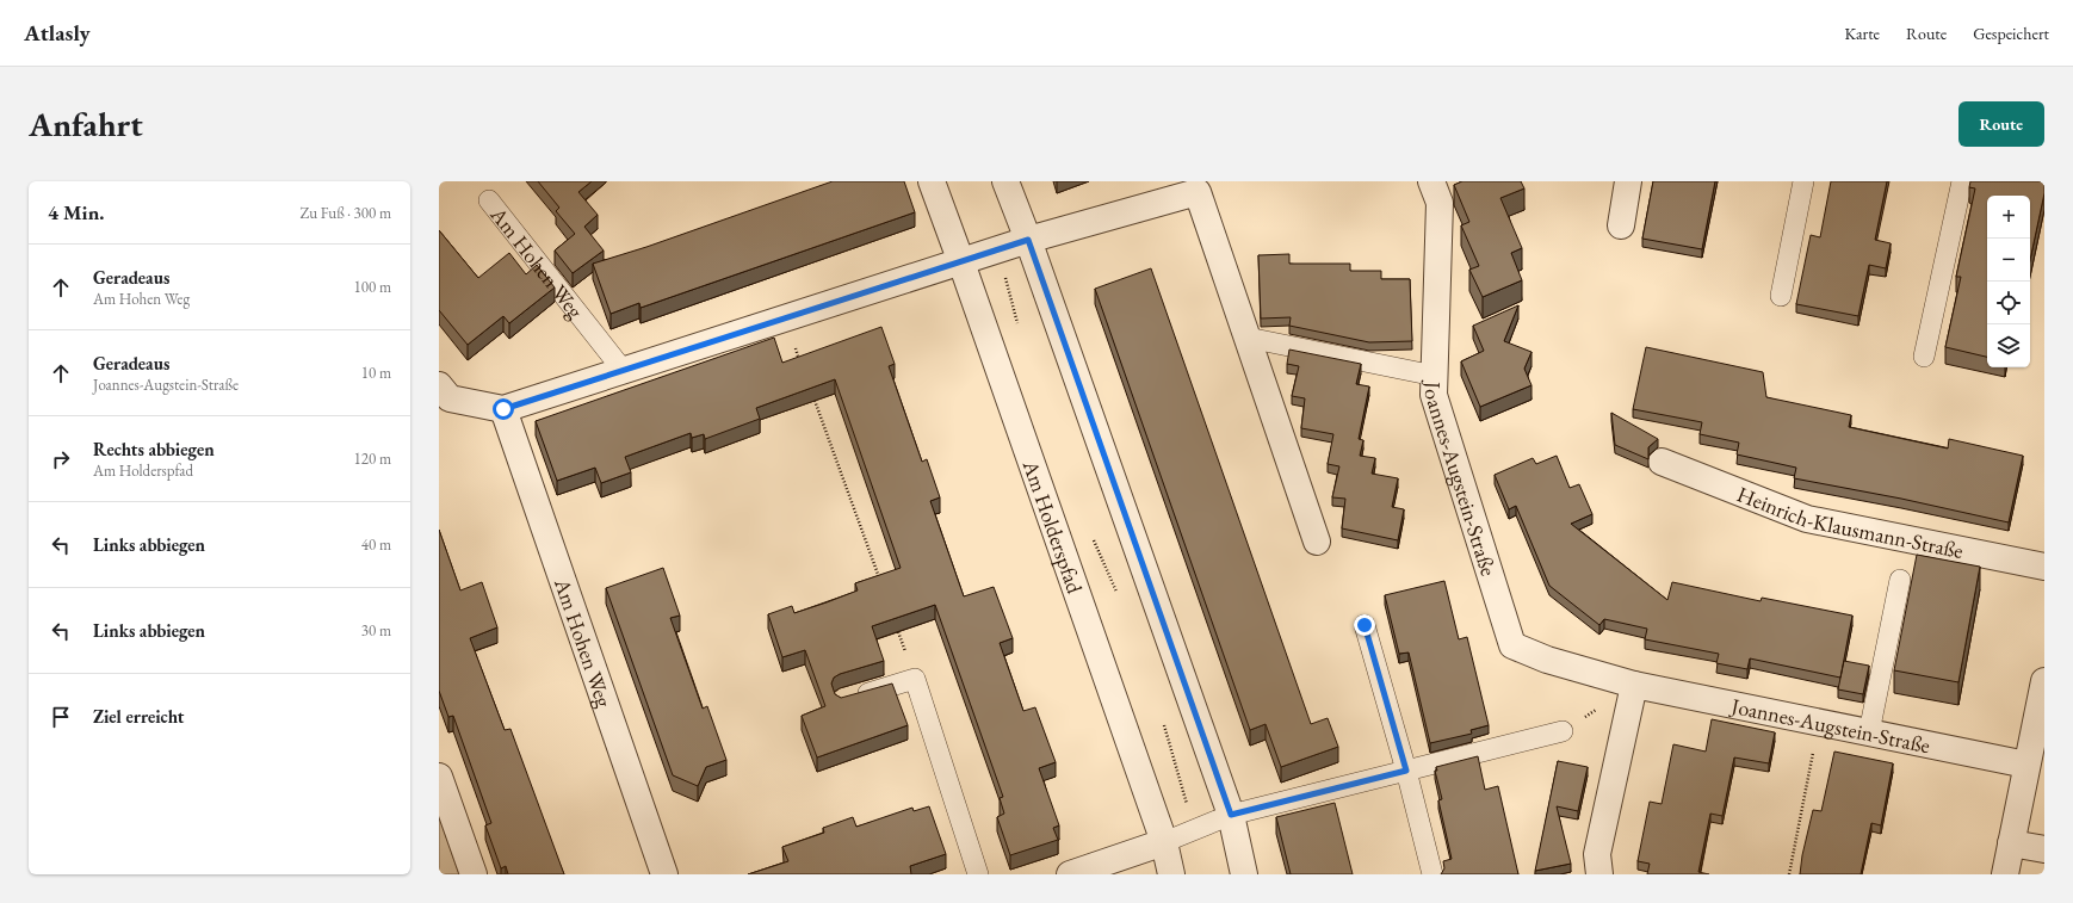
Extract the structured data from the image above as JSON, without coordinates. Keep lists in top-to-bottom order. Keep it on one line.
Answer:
{"streets":{"street":["Am Hohen Weg","Joannes-Augstein-Straße","Heinrich-Klausmann-Straße","Am Holderspfad"]},"page":{"header":"Atlasly","nav":["Karte","Route","Gespeichert"],"buttons":"Route","title":"Anfahrt","heading":["4 Min.","Zu Fuß · 300 m"],"map_buttons":["+","−"],"list":[["Geradeaus","Am Hohen Weg","100 m"],["Geradeaus","Joannes-Augstein-Straße","10 m"],["Rechts abbiegen","Am Holderspfad","120 m"],["Links abbiegen","40 m"],["Links abbiegen","30 m"],"Ziel erreicht"]}}
